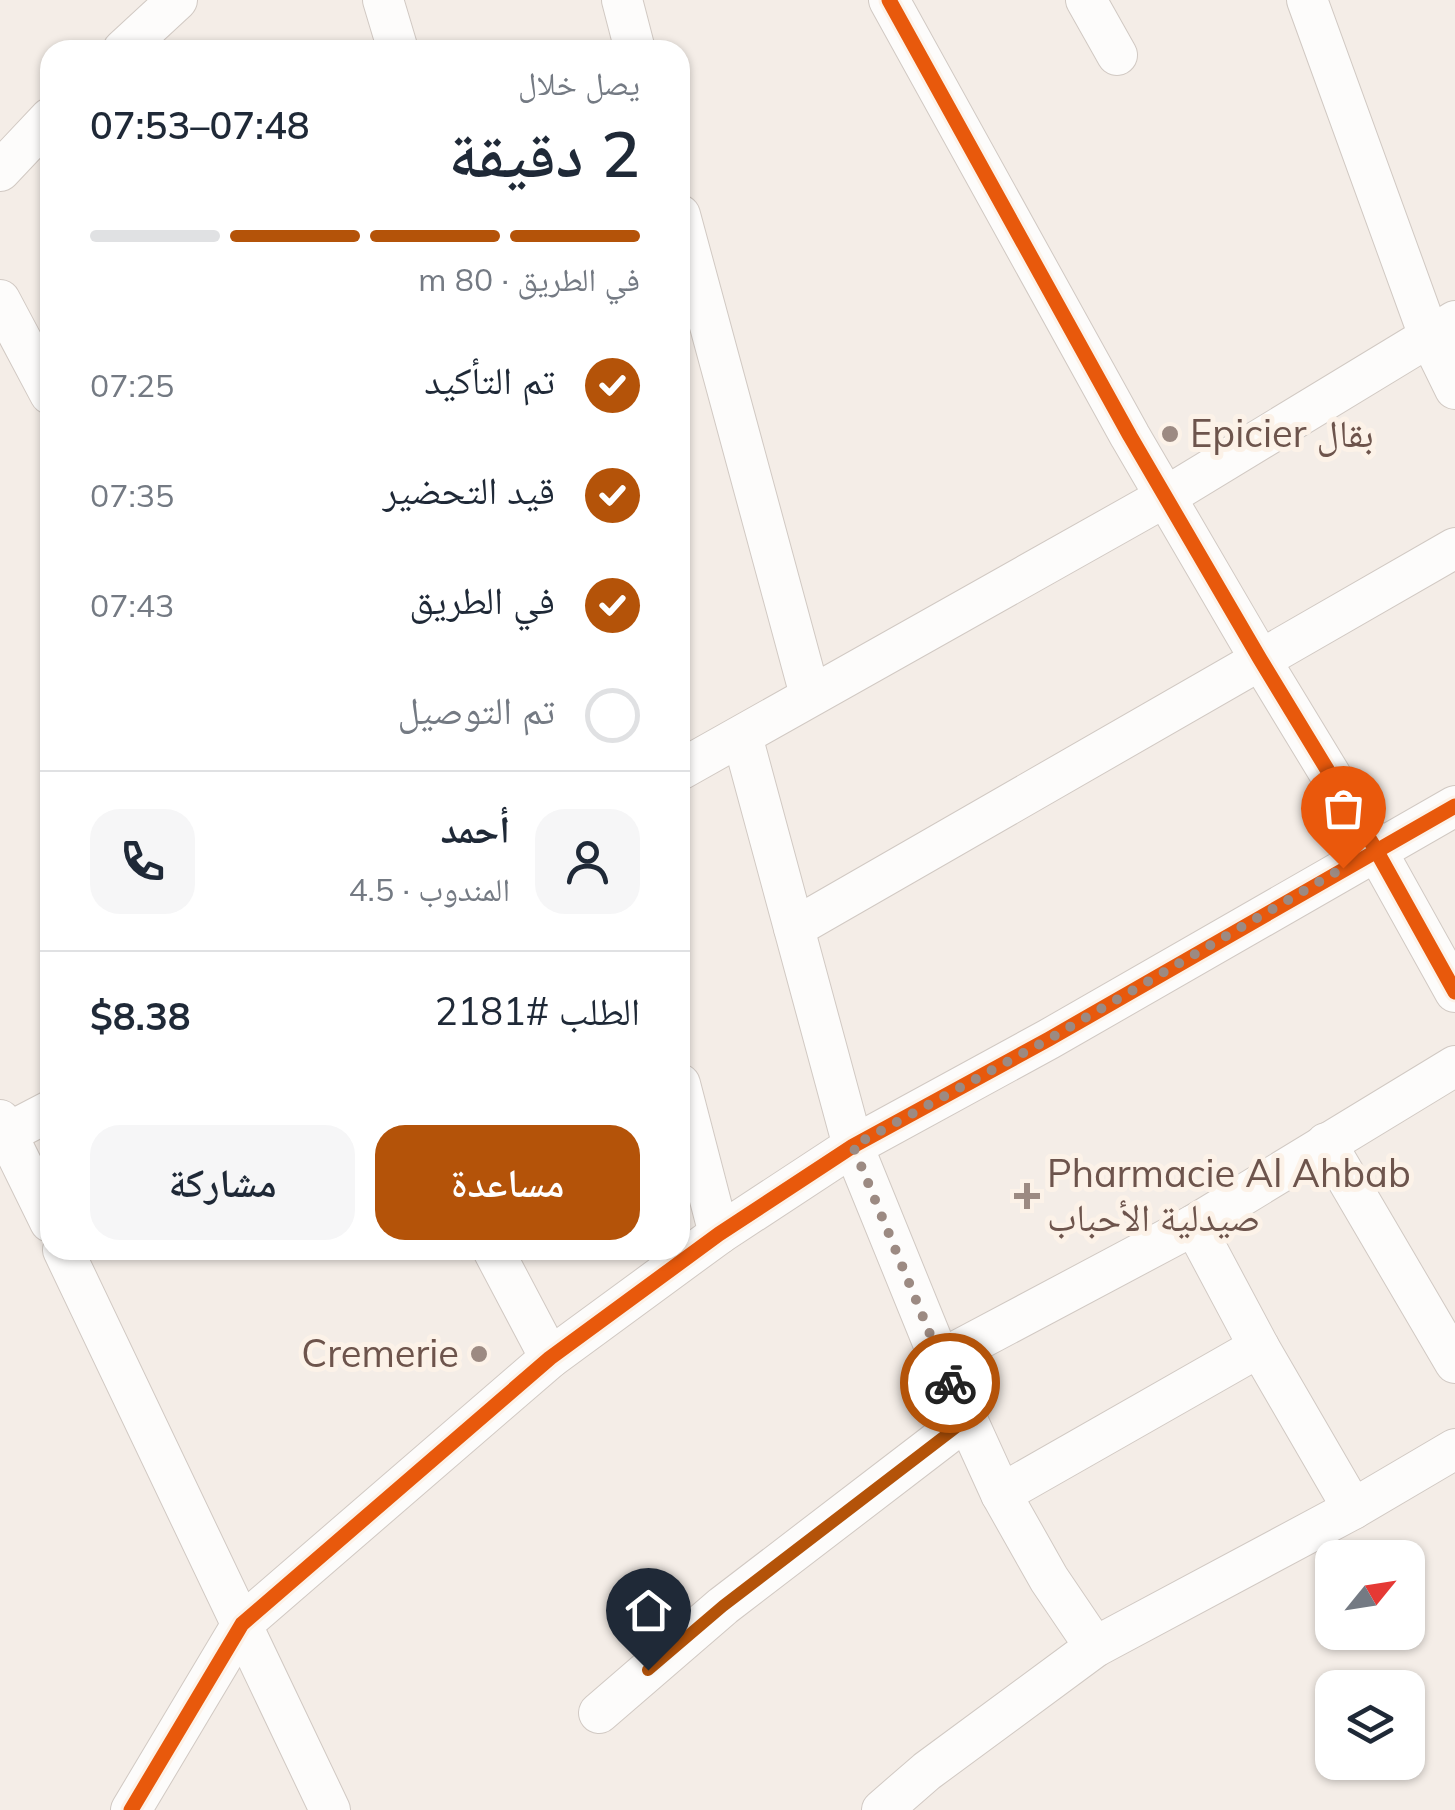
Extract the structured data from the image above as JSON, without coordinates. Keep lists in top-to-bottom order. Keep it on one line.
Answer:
{"places":{"other":["Epicier بقال","Cremerie"],"health":["Pharmacie Al Ahbab صيدلية الأحباب"]},"north":"top right","page":{"heading":["2 دقيقة","يصل خلال","07:48–07:53"],"panel":["أحمد","المندوب · 4.5","الطلب #2181","$8.38"],"bar":"في الطريق · 80 m","list":[["تم التأكيد","07:25"],["قيد التحضير","07:35"],["في الطريق","07:43"],"تم التوصيل"],"buttons":["مساعدة","مشاركة"]}}
